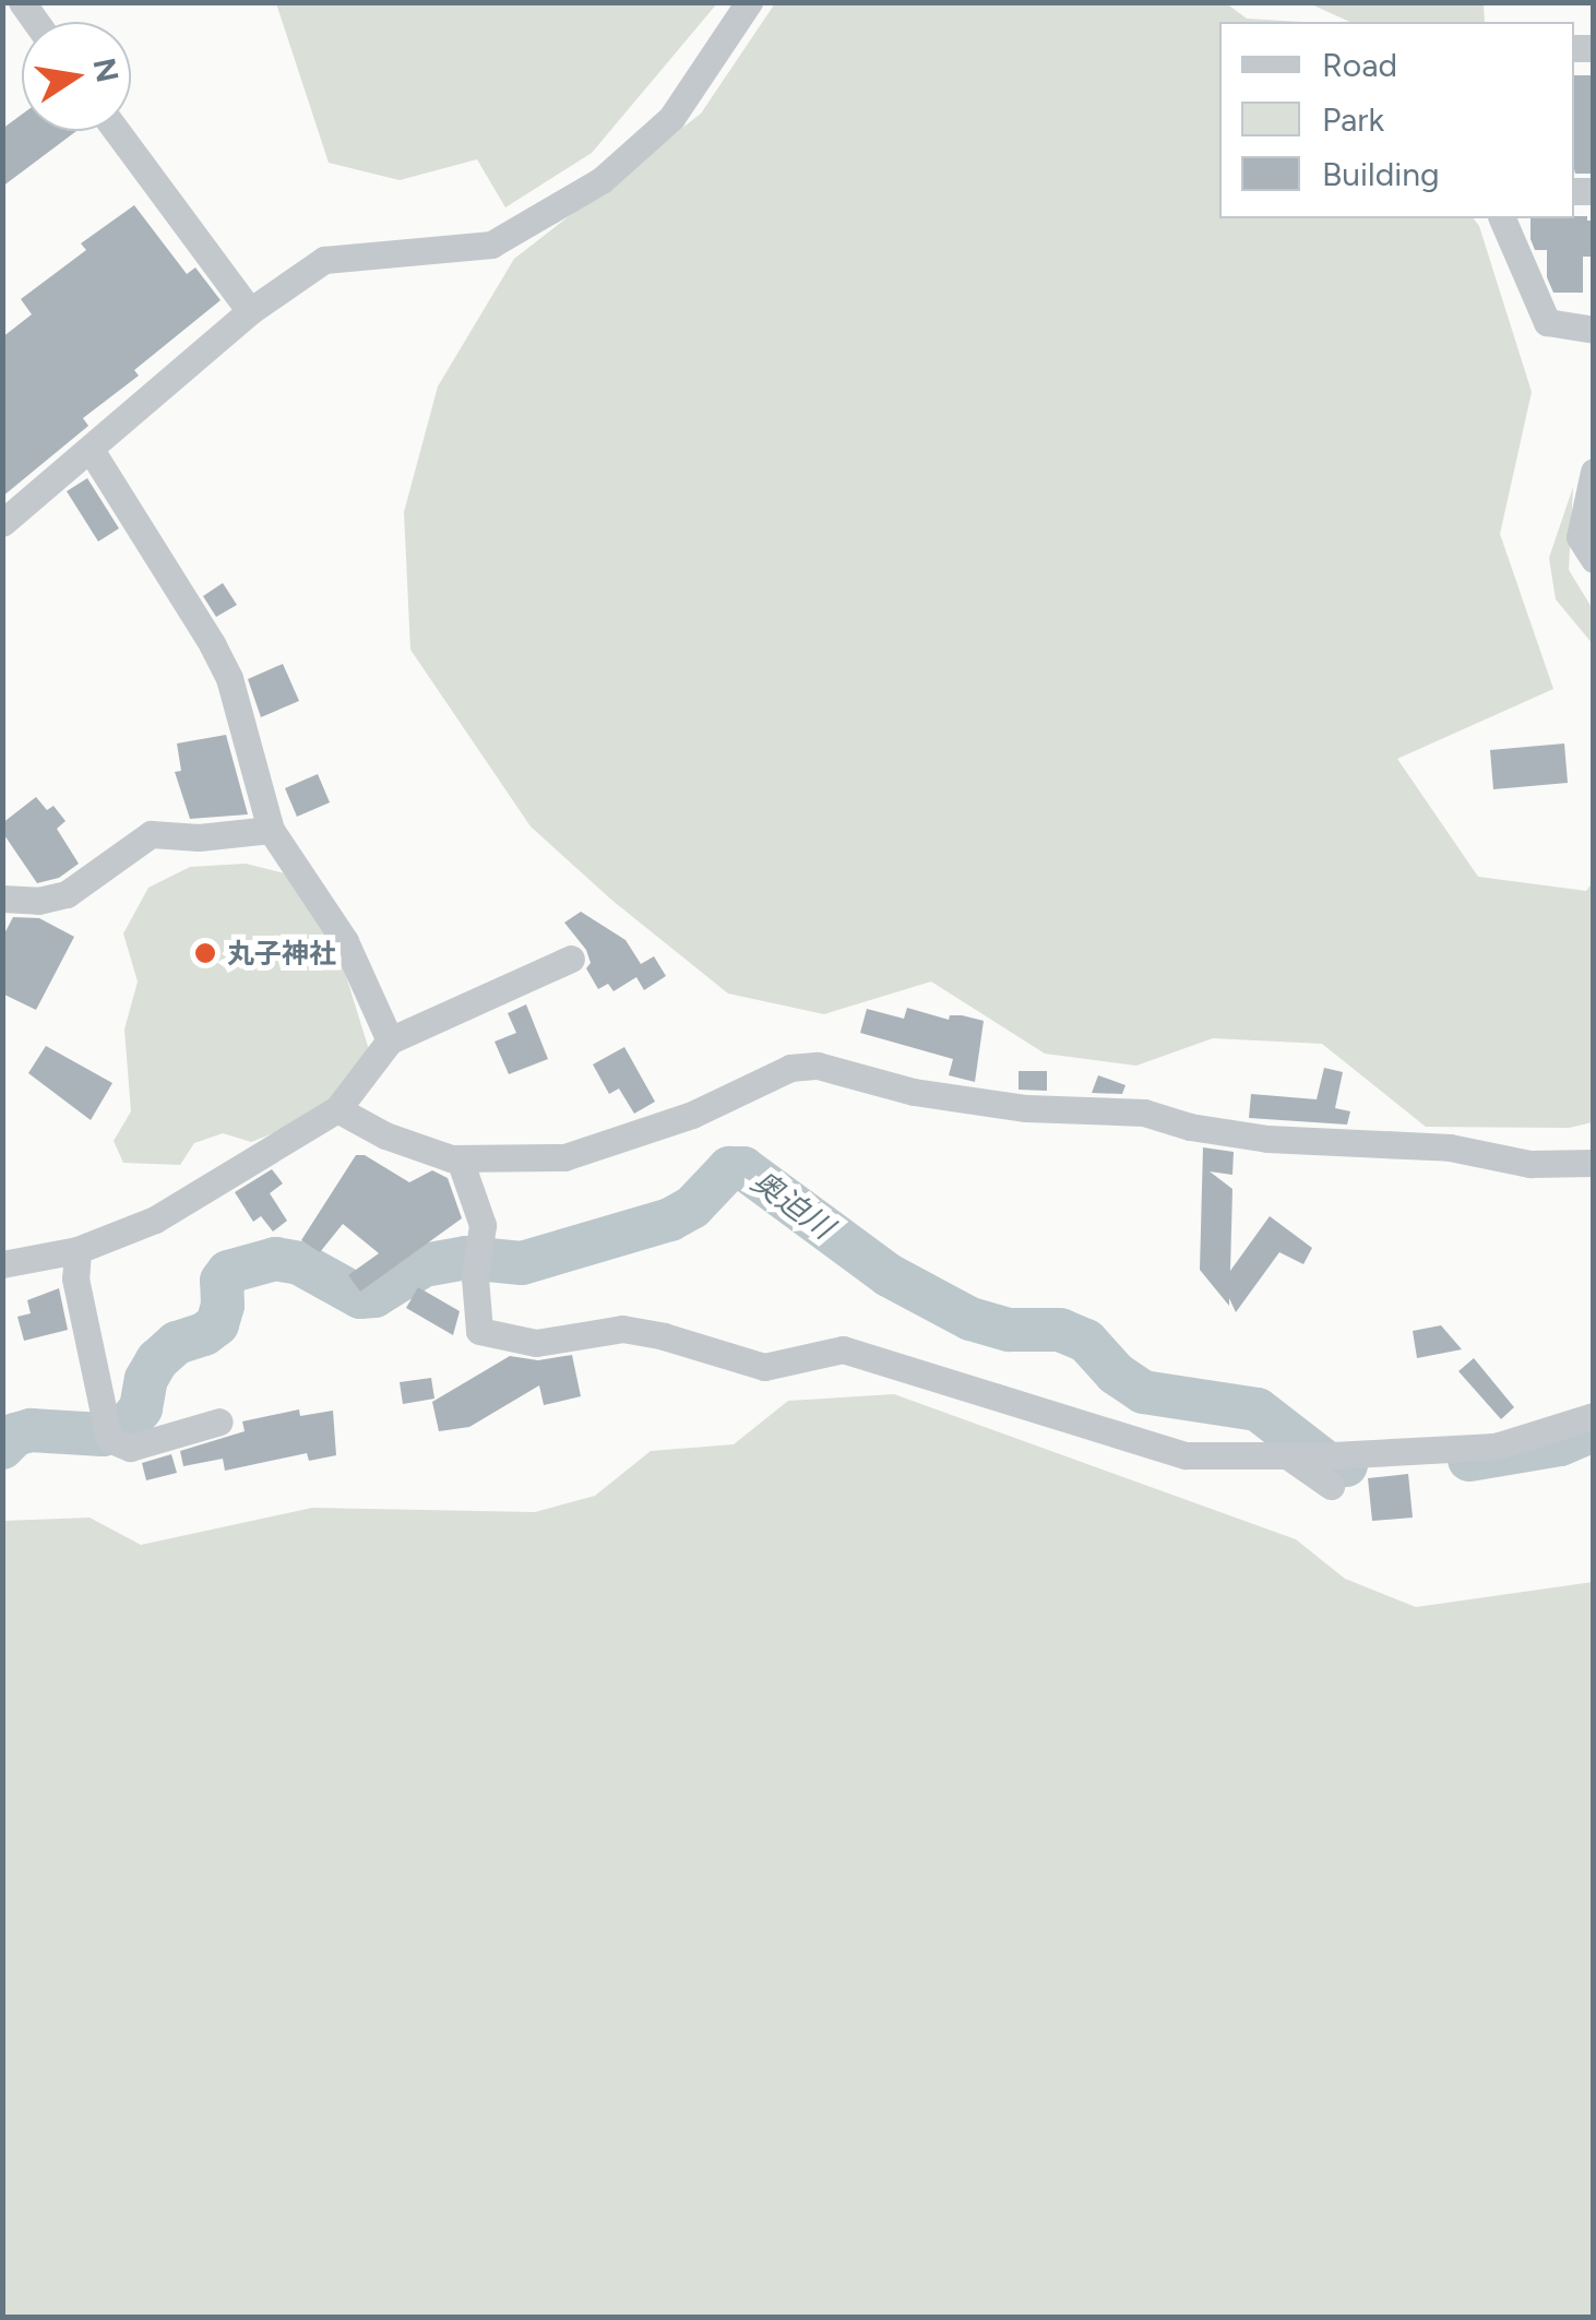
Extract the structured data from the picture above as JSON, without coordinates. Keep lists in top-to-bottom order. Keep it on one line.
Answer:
{"water":["奥迫川"],"places":["丸子神社"],"legend":["Road","Park","Building"],"north":"right"}
